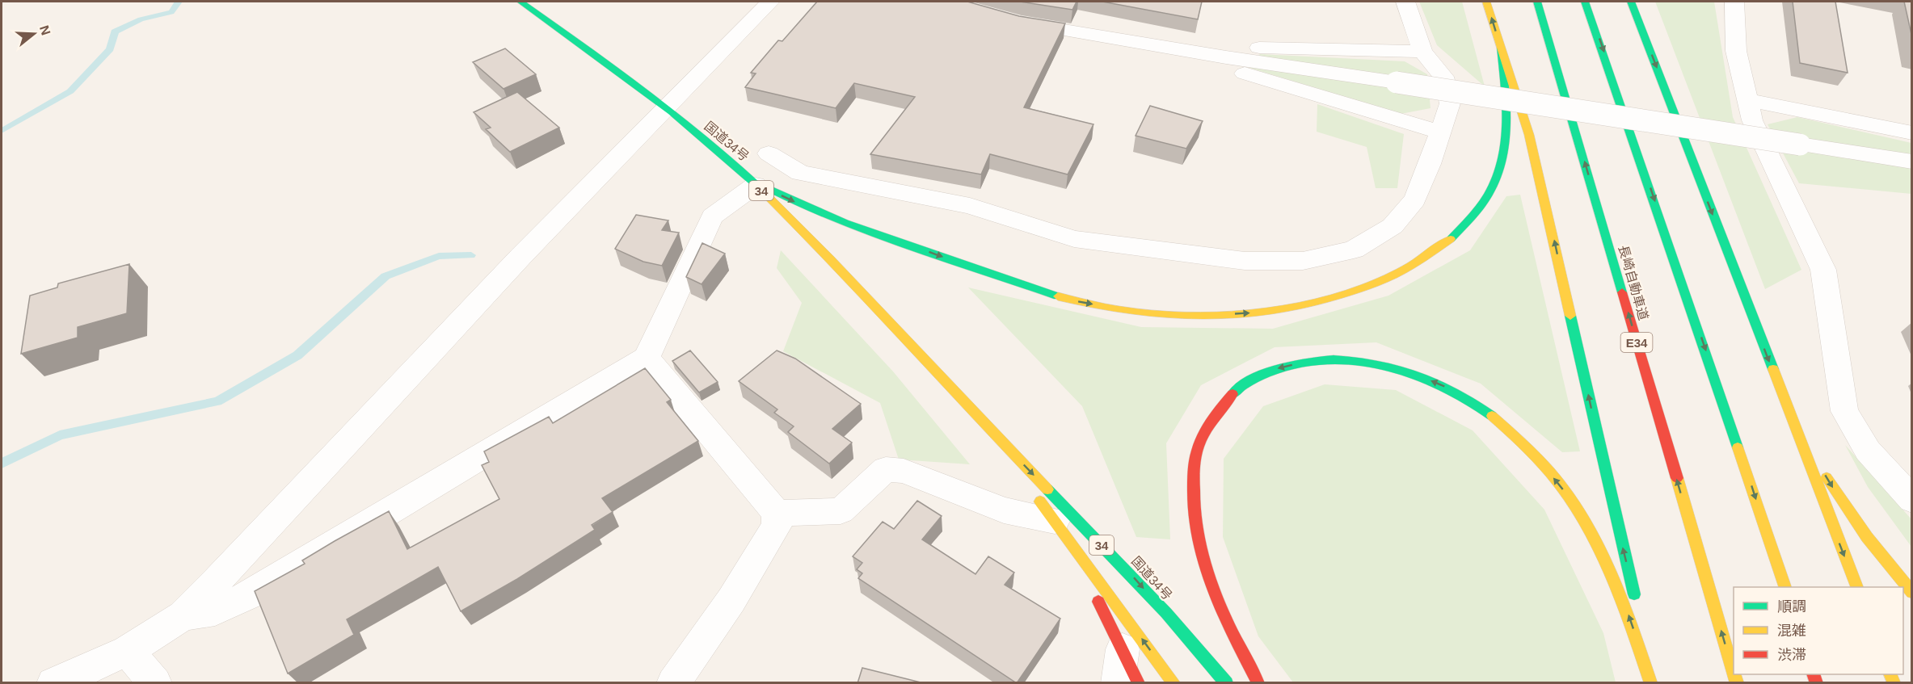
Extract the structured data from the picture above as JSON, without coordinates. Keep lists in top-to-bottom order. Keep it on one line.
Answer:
{"streets":{"highway":["国道34号","34","長崎自動車道","E34"]},"legend":["順調","混雑","渋滞"],"north":"right"}
